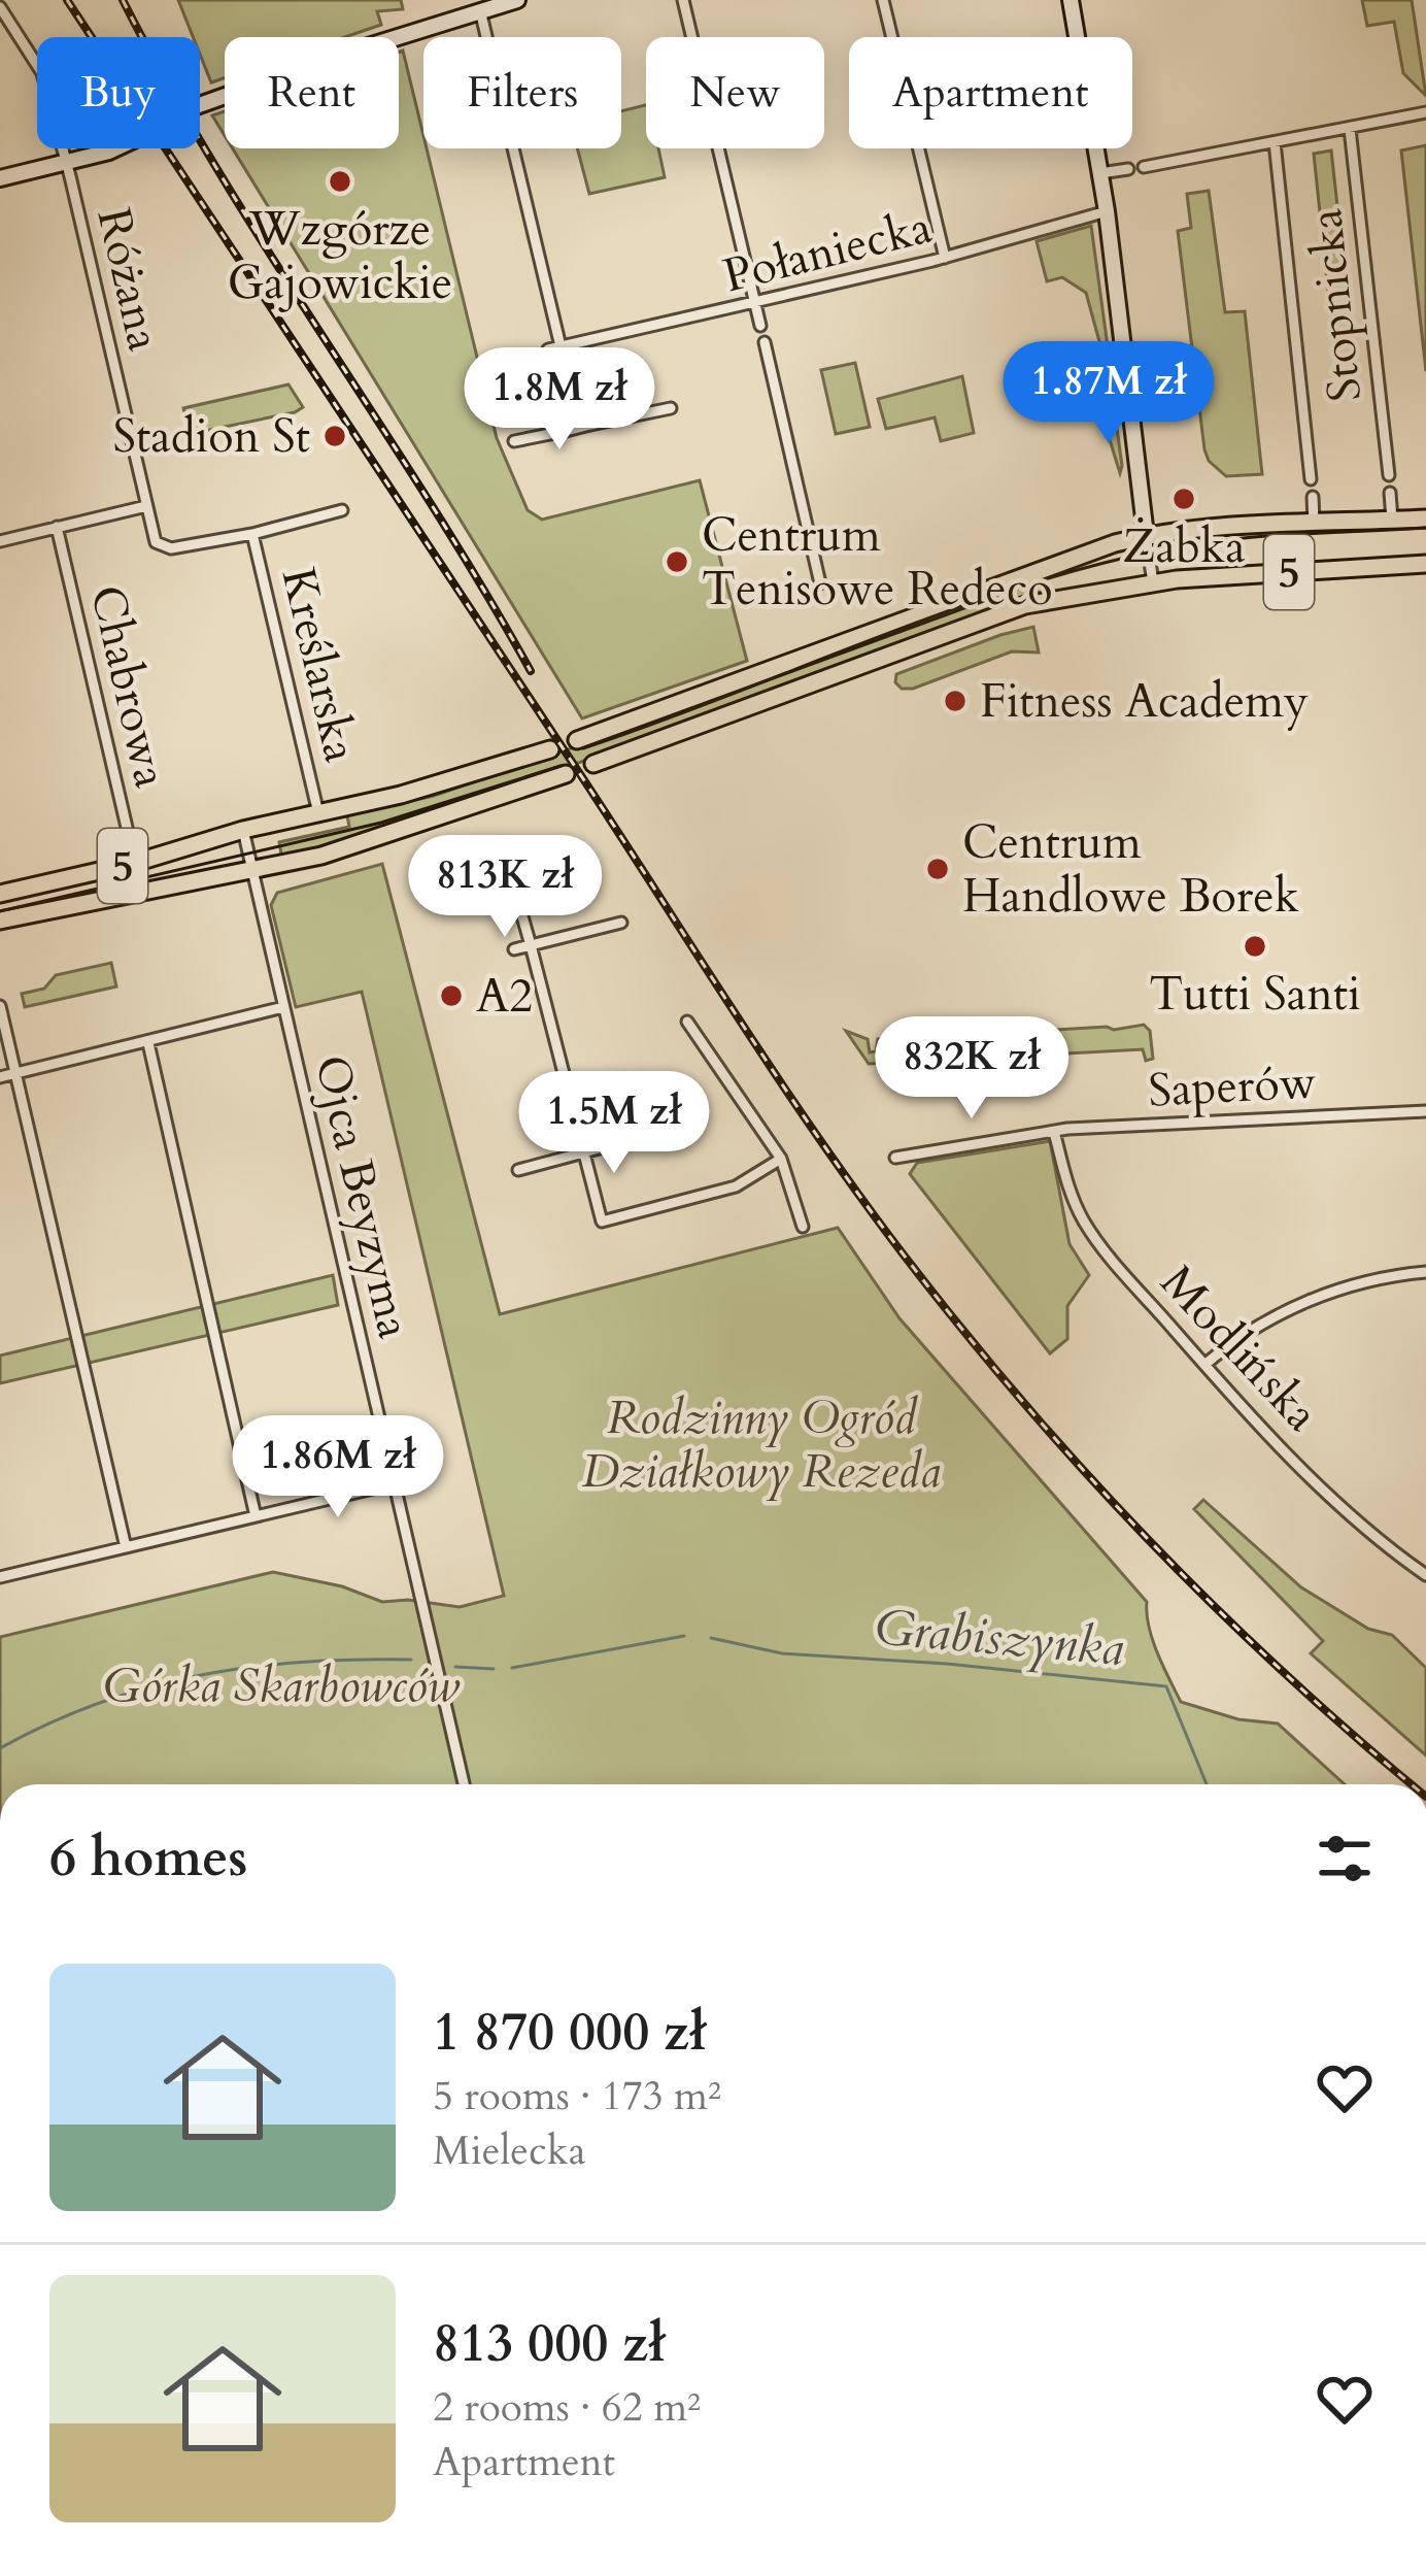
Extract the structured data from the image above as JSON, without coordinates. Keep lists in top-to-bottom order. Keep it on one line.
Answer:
{"streets":{"main road":["5"],"street":["Połaniecka","Różana","Stopnicka","Kreślarska","Chabrowa","Saperów","Ojca Beyzyma","Modlińska"]},"crossings":[["5","Kreślarska"],["5","Chabrowa"],["5","Ojca Beyzyma"],["Saperów","Modlińska"]],"water":["Grabiszynka"],"parks":["Rodzinny Ogród Działkowy Rezeda","Górka Skarbowców"],"places":["Wzgórze Gajowickie","Stadion St","Żabka","Centrum Tenisowe Redeco","Fitness Academy","Centrum Handlowe Borek","Tutti Santi","A2"],"page":{"chip":["Buy","Rent","Filters","New","Apartment"],"price":["1.87M zł","1.8M zł","813K zł","832K zł","1.5M zł","1.86M zł"],"heading":"6 homes","list":[{"name":"1 870 000 zł","note":"5 rooms · 173 m² · Mielecka"},{"name":"813 000 zł","note":"2 rooms · 62 m² · Apartment"}]}}
